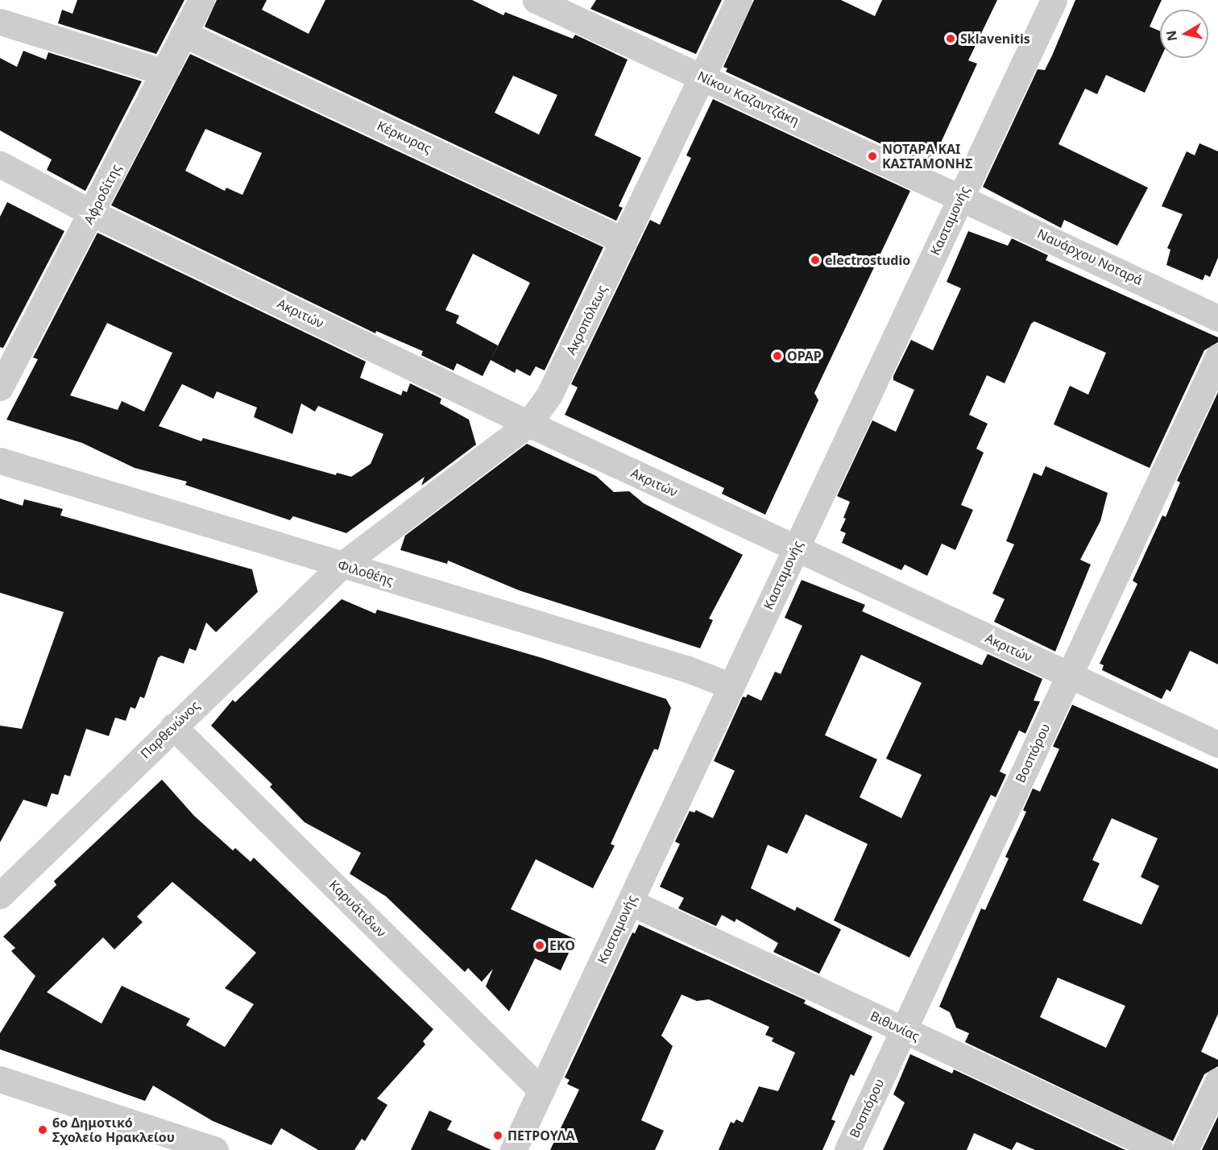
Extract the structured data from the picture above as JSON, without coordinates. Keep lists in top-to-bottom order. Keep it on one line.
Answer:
{"streets":{"street":["Νίκου Καζαντζάκη","Κέρκυρας","Αφροδίτης","Κασταμονής","Ναυάρχου Νοταρά","Ακριτών","Ακροπόλεως","Φιλοθέης","Παρθενώνος","Βοσπόρου","Καρυάτιδων","Βιθυνίας"]},"crossings":[["Νίκου Καζαντζάκη","Κασταμονής"],["Νίκου Καζαντζάκη","Ναυάρχου Νοταρά"],["Νίκου Καζαντζάκη","Ακροπόλεως"],["Κέρκυρας","Αφροδίτης"],["Κέρκυρας","Ακροπόλεως"],["Αφροδίτης","Ακριτών"],["Κασταμονής","Ναυάρχου Νοταρά"],["Κασταμονής","Ακριτών"],["Κασταμονής","Φιλοθέης"],["Κασταμονής","Καρυάτιδων"],["Κασταμονής","Βιθυνίας"],["Ακριτών","Ακροπόλεως"],["Ακριτών","Βοσπόρου"],["Ακροπόλεως","Φιλοθέης"],["Ακροπόλεως","Παρθενώνος"],["Φιλοθέης","Παρθενώνος"],["Παρθενώνος","Καρυάτιδων"],["Βοσπόρου","Βιθυνίας"]],"places":["Sklavenitis","ΝΟΤΑΡΑ ΚΑΙ ΚΑΣΤΑΜΟΝΗΣ","electrostudio","OPAP","EKO","6ο Δημοτικό Σχολείο Ηρακλείου","ΠΕΤΡΟΥΛΑ"],"north":"left"}
